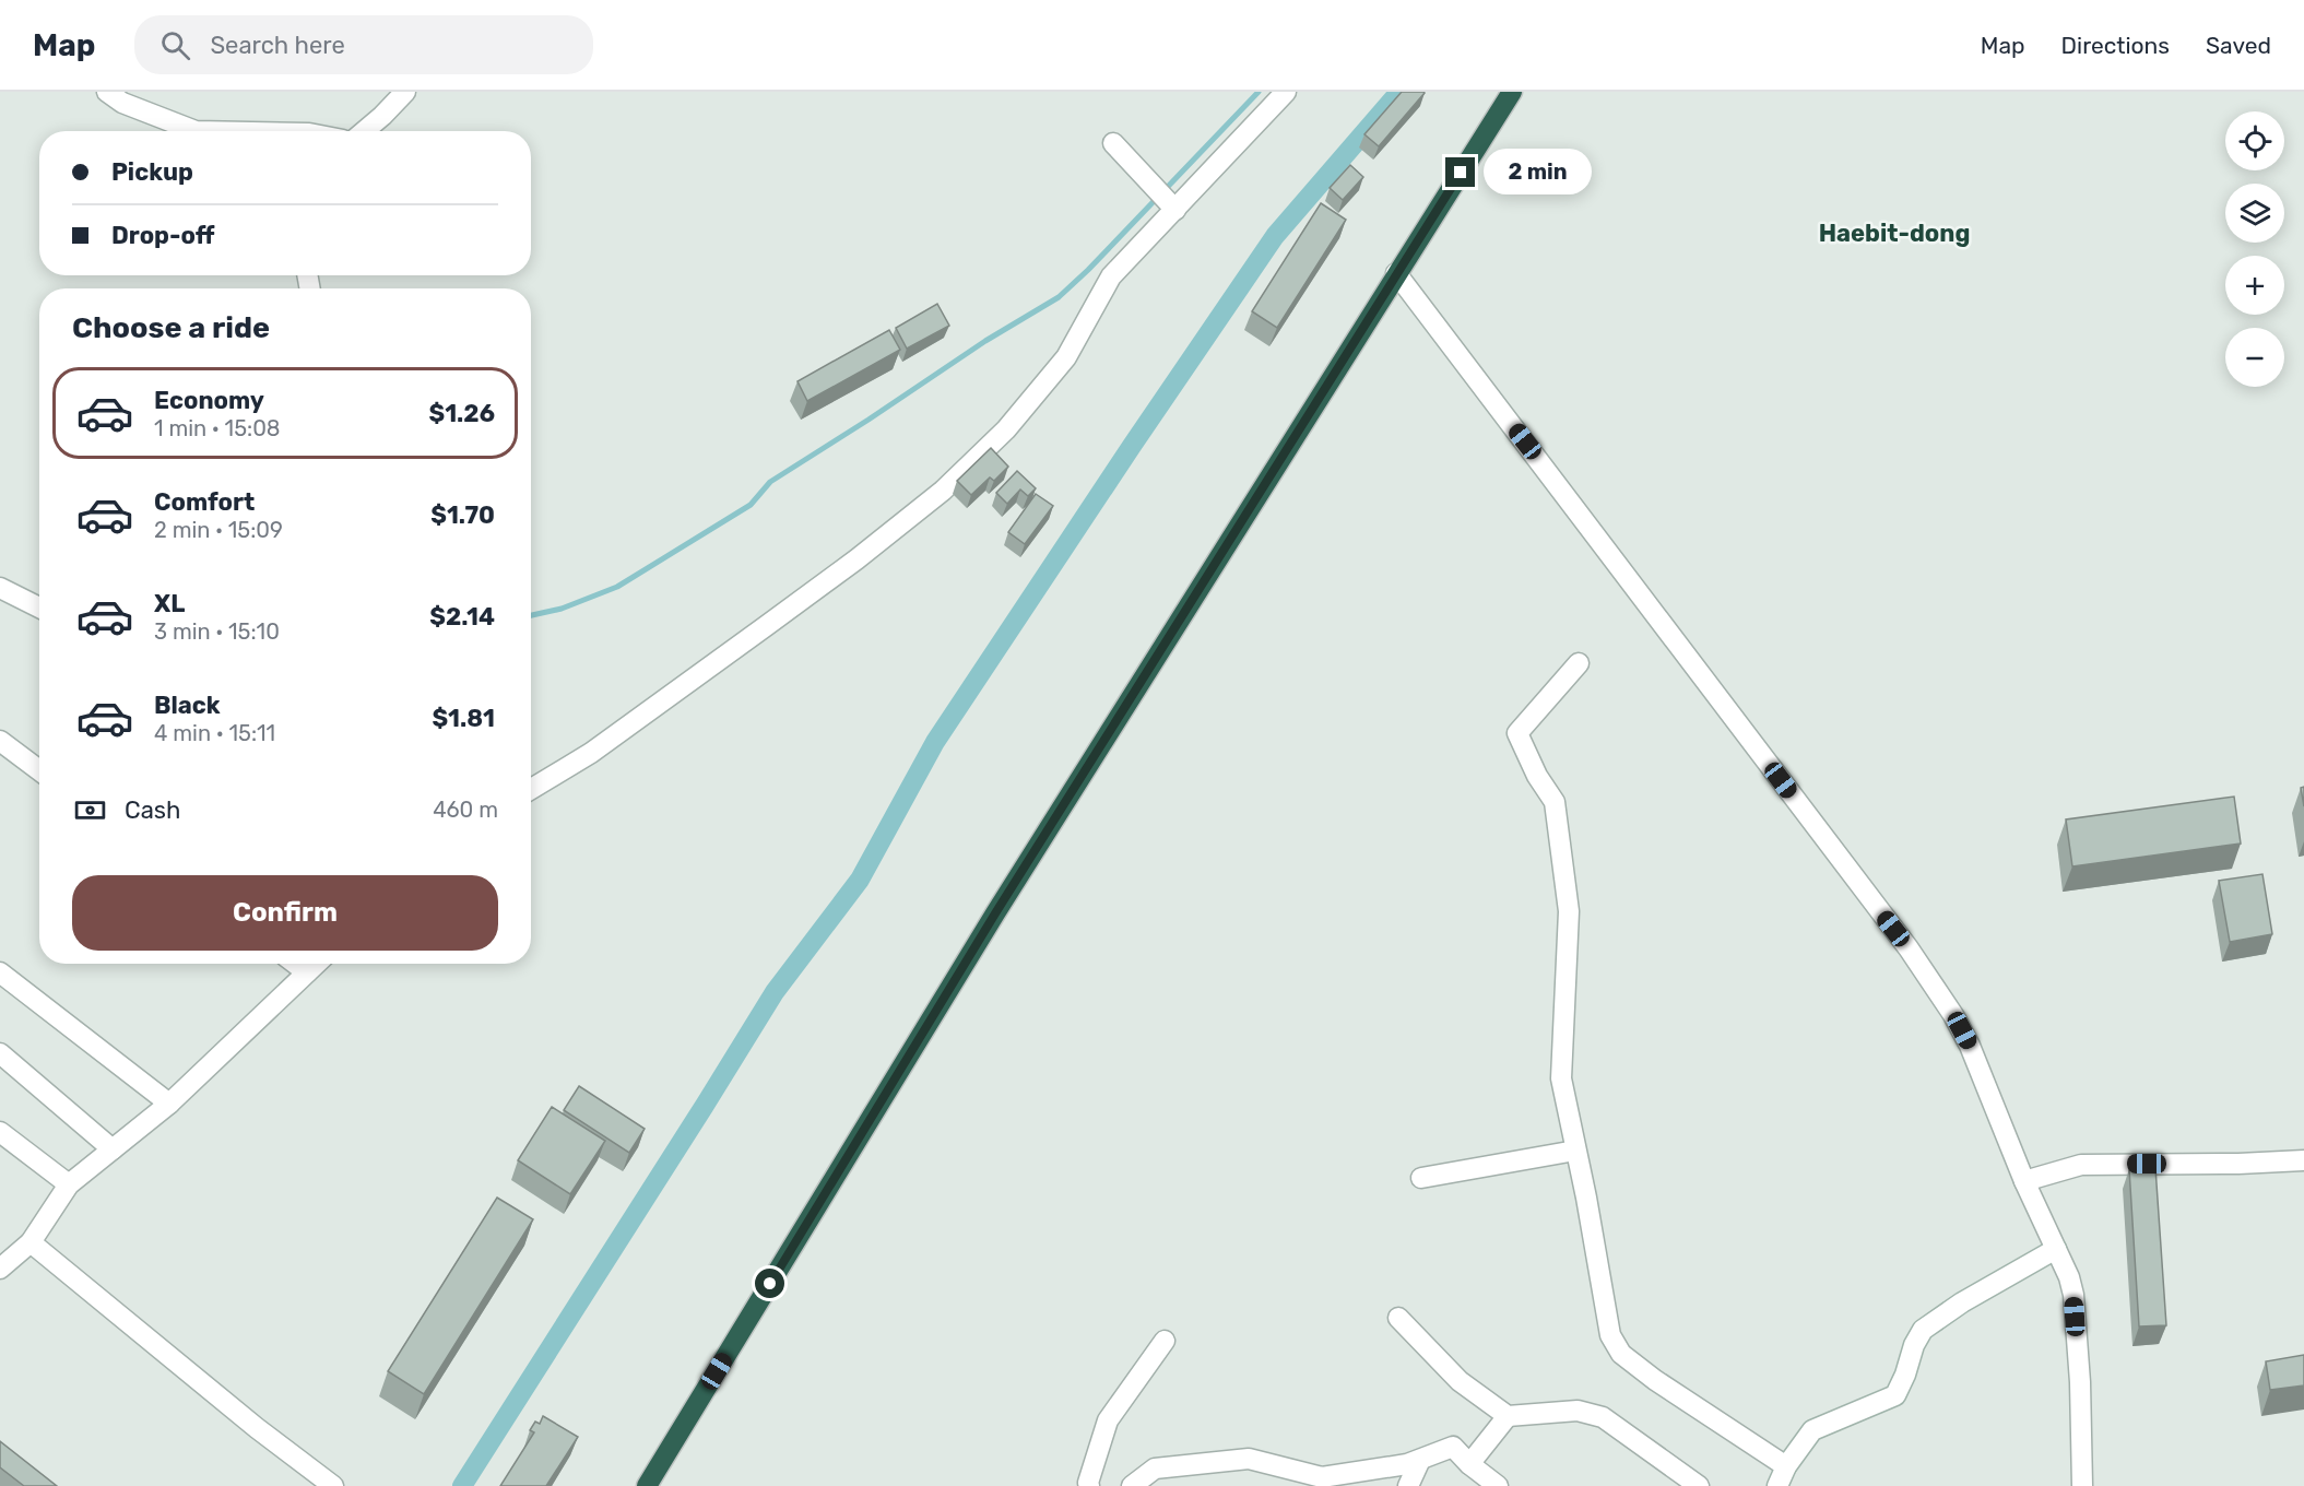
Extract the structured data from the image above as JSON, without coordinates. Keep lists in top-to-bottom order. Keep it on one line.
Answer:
{"districts":["Haebit-dong"],"page":{"header":"Map","search":"Search here","nav":["Map","Directions","Saved"],"map_buttons":["+","−"],"banner":["Pickup","Drop-off"],"bubble":"2 min","heading":"Choose a ride","list":[{"name":"Economy","note":"1 min · 15:08","value":"$1.26"},{"name":"Comfort","note":"2 min · 15:09","value":"$1.70"},{"name":"XL","note":"3 min · 15:10","value":"$2.14"},{"name":"Black","note":"4 min · 15:11","value":"$1.81"}],"pay":["Cash","460 m"],"buttons":"Confirm"}}
